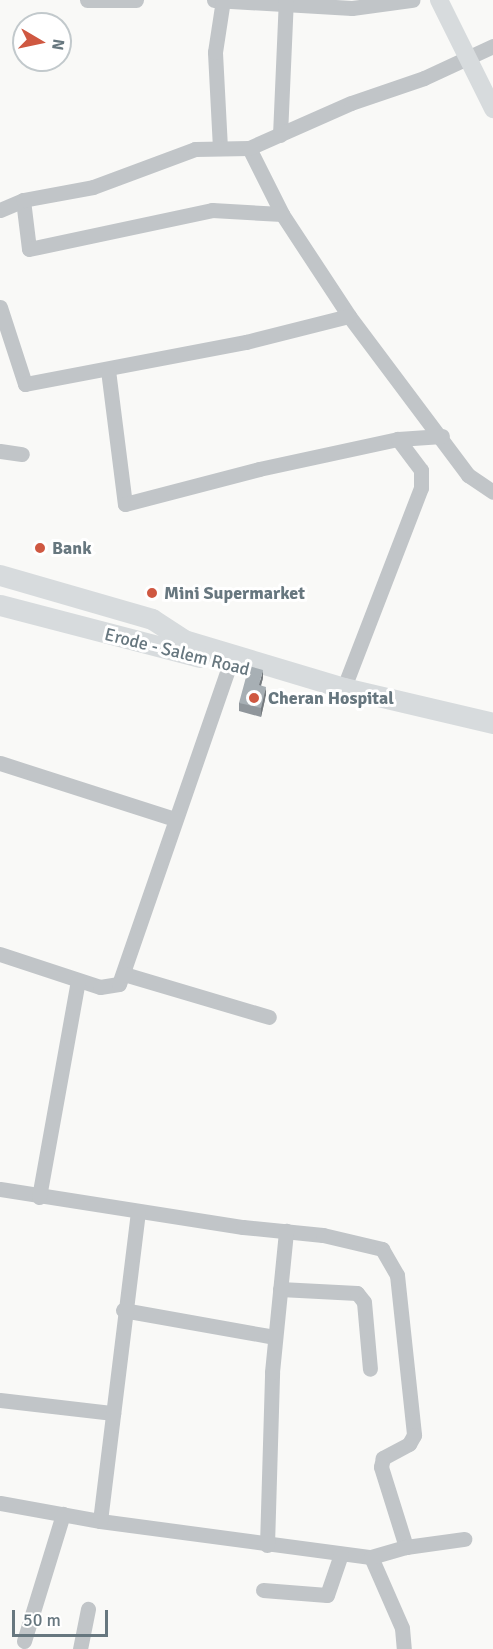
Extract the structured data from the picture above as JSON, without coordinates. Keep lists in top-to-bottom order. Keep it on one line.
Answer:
{"streets":{"highway":["Erode - Salem Road"]},"places":["Bank","Mini Supermarket","Cheran Hospital"],"scale_bar":"50 m","north":"right"}
